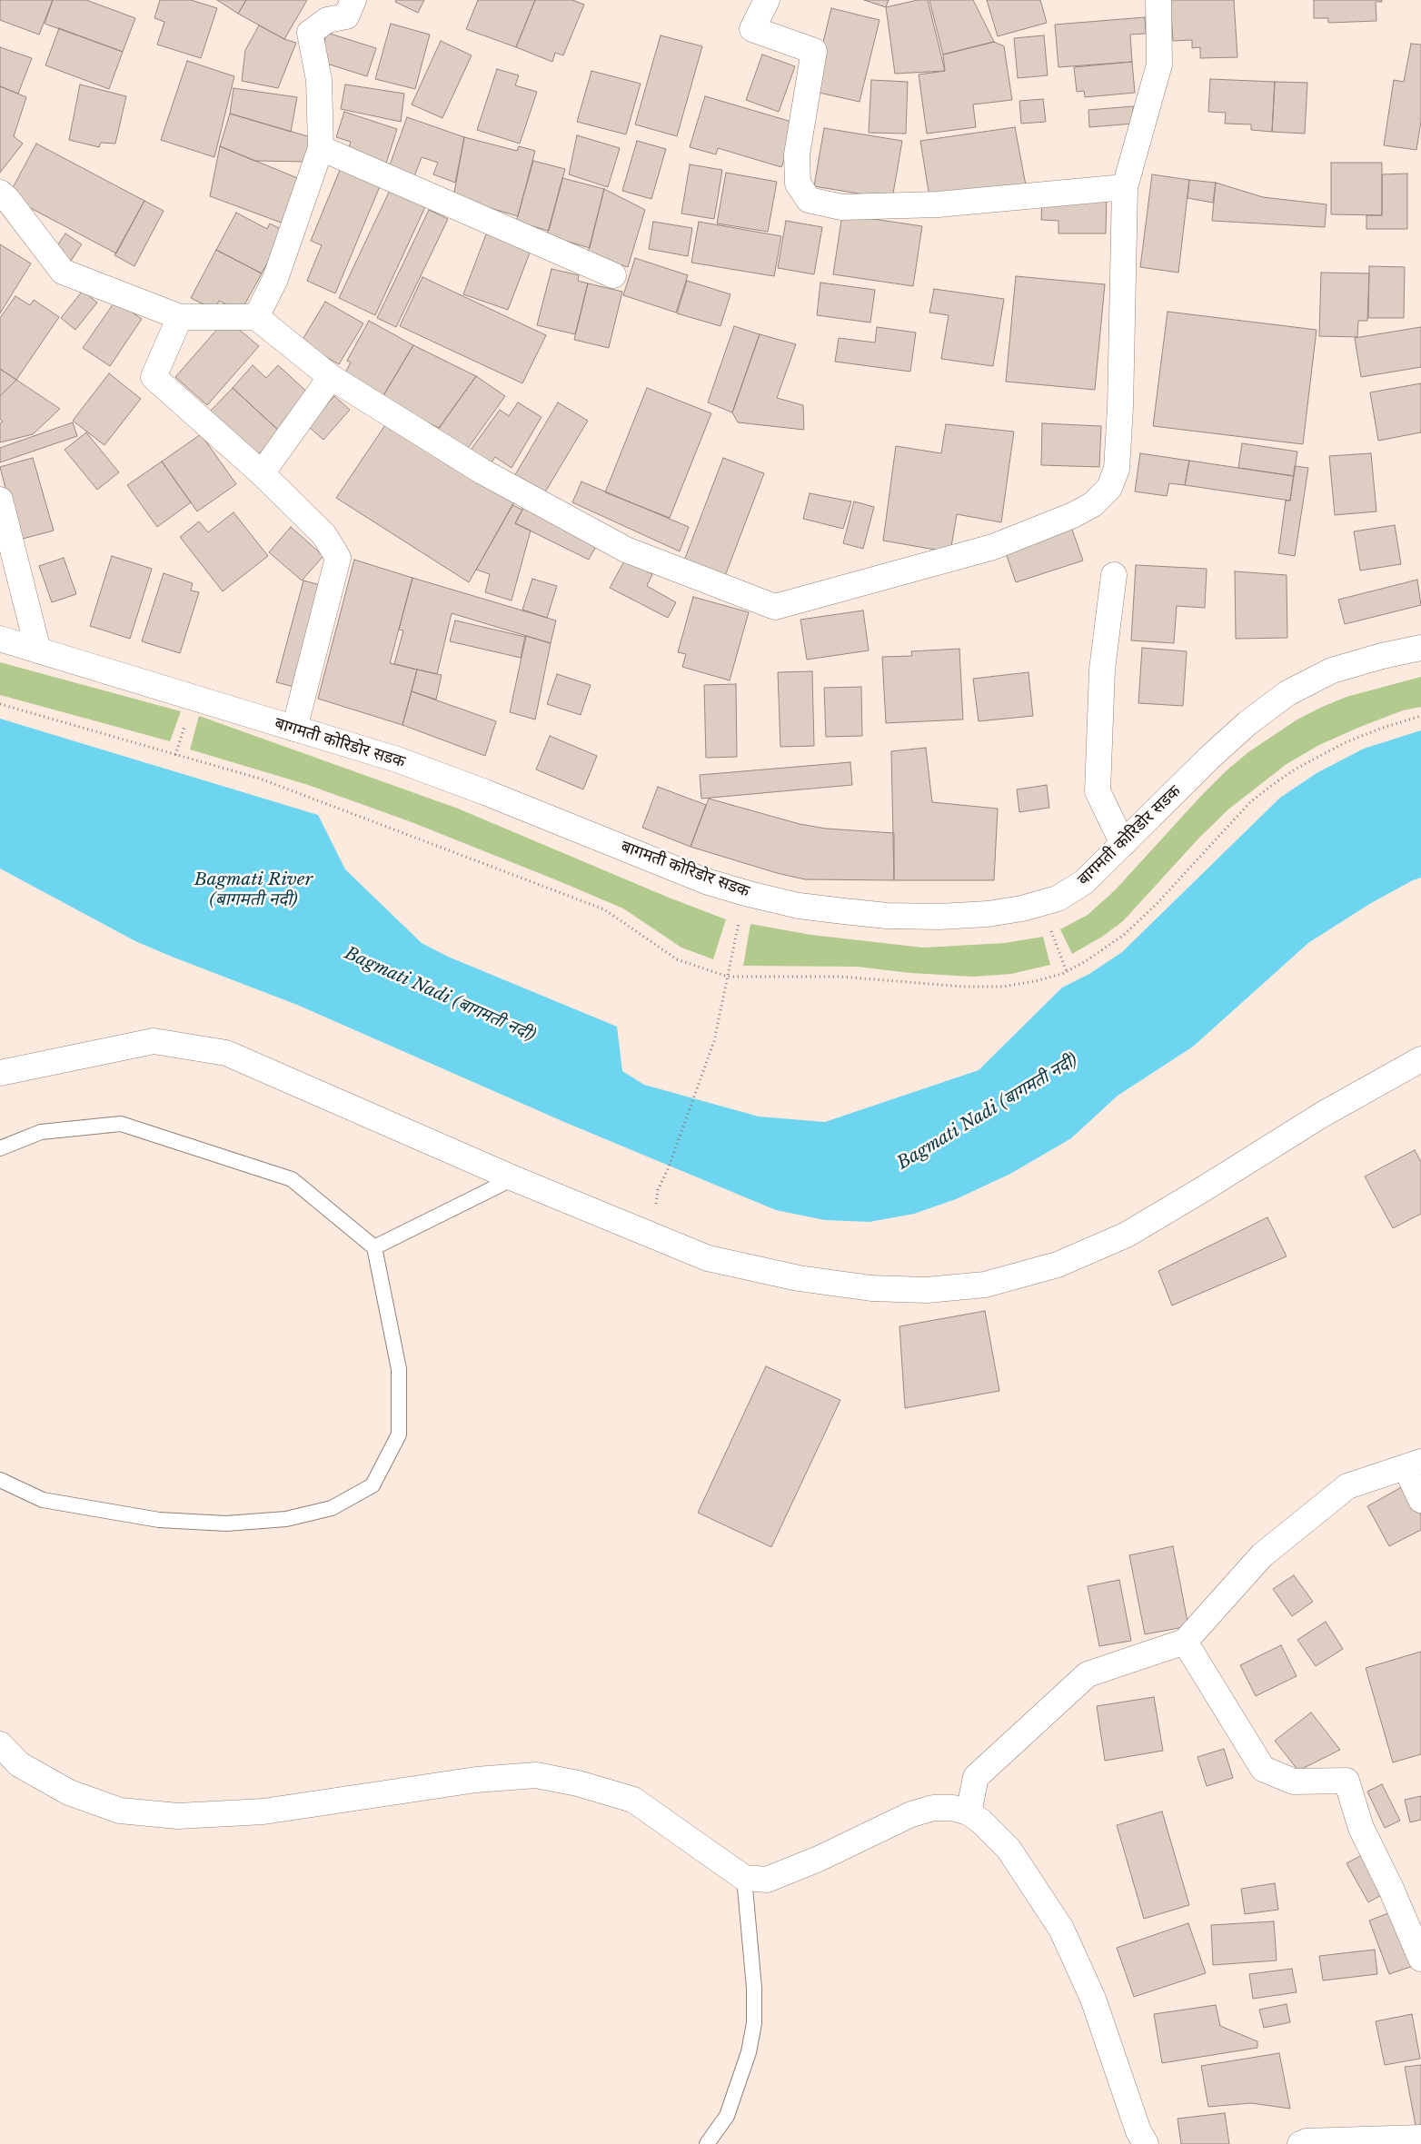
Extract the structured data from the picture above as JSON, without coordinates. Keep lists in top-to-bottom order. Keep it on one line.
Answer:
{"streets":{"street":["बागमती कोरिडोर सडक"]},"water":["Bagmati River (बागमती नदी)","Bagmati Nadi (बागमती नदी)"]}
